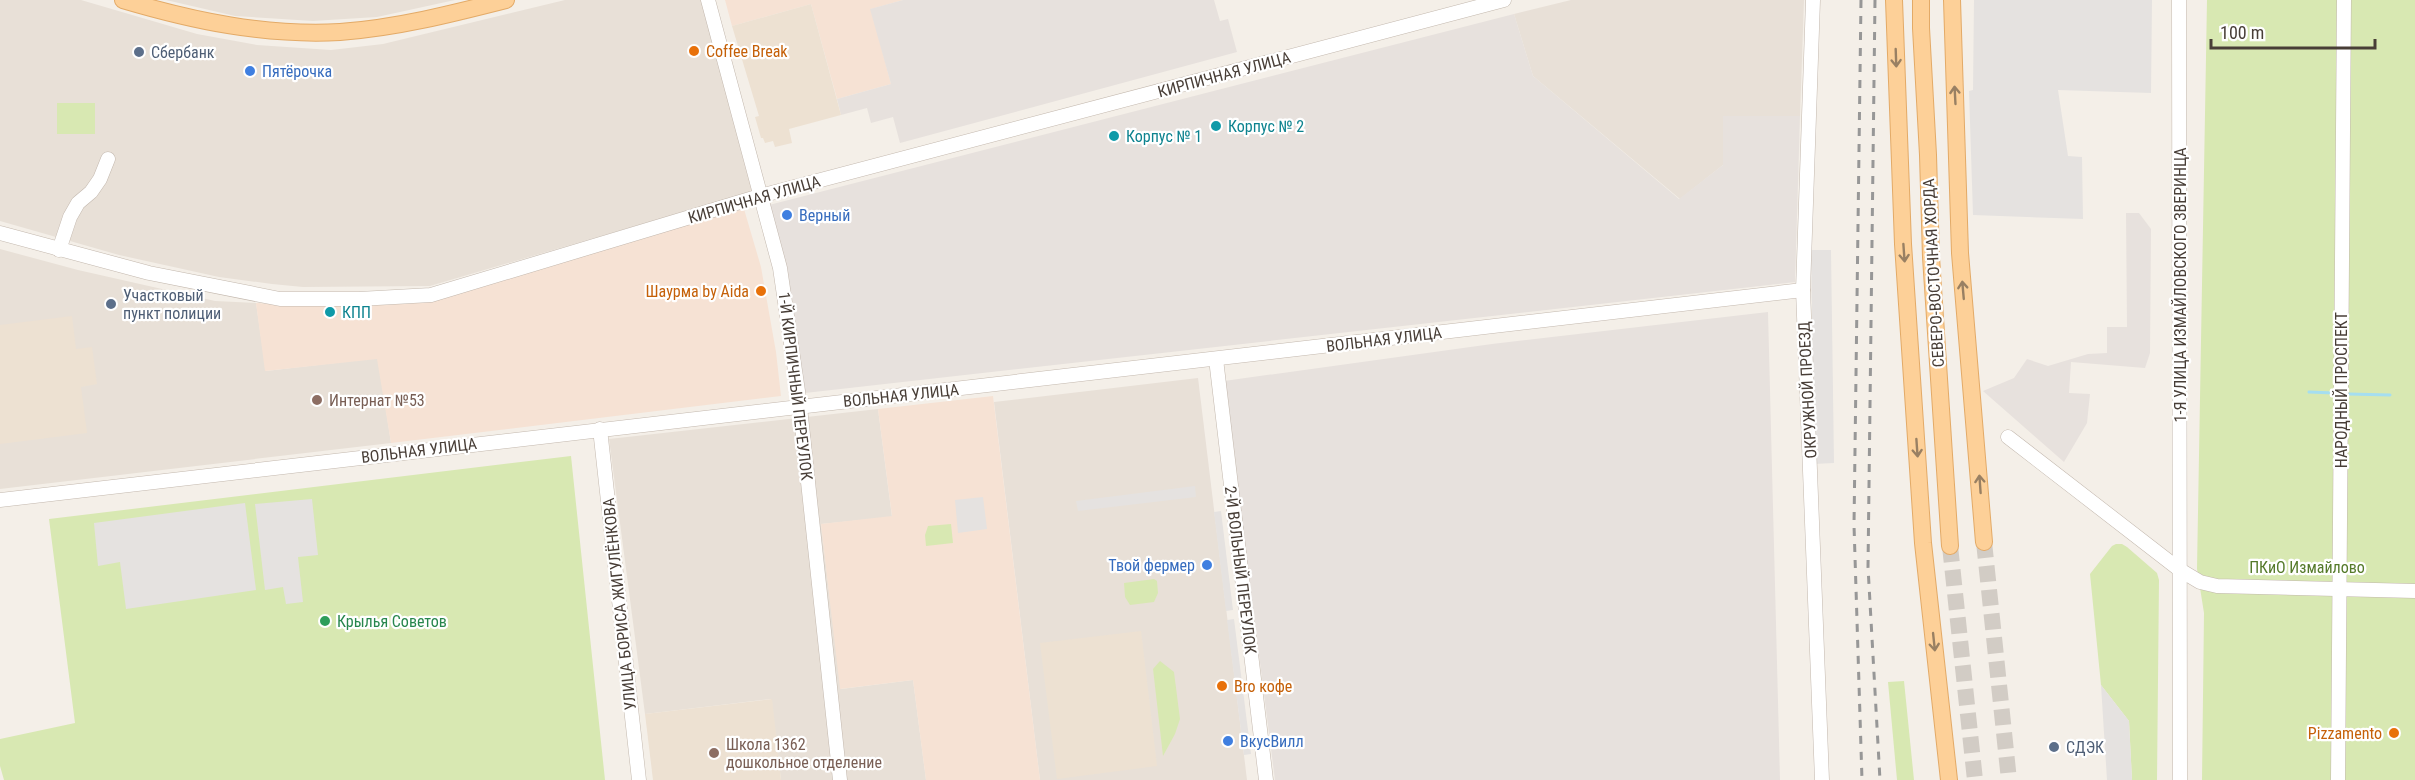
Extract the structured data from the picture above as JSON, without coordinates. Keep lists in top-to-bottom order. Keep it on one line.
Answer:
{"streets":{"main road":["СЕВЕРО-ВОСТОЧНАЯ ХОРДА"],"street":["КИРПИЧНАЯ УЛИЦА","1-Я УЛИЦА ИЗМАЙЛОВСКОГО ЗВЕРИНЦА","ВОЛЬНАЯ УЛИЦА","1-Й КИРПИЧНЫЙ ПЕРЕУЛОК","ОКРУЖНОЙ ПРОЕЗД","НАРОДНЫЙ ПРОСПЕКТ","2-Й ВОЛЬНЫЙ ПЕРЕУЛОК","УЛИЦА БОРИСА ЖИГУЛЁНКОВА"]},"crossings":[["КИРПИЧНАЯ УЛИЦА","1-Й КИРПИЧНЫЙ ПЕРЕУЛОК"],["ВОЛЬНАЯ УЛИЦА","1-Й КИРПИЧНЫЙ ПЕРЕУЛОК"],["ВОЛЬНАЯ УЛИЦА","ОКРУЖНОЙ ПРОЕЗД"],["ВОЛЬНАЯ УЛИЦА","2-Й ВОЛЬНЫЙ ПЕРЕУЛОК"],["ВОЛЬНАЯ УЛИЦА","УЛИЦА БОРИСА ЖИГУЛЁНКОВА"]],"parks":["ПКиО Измайлово"],"places":["Coffee Break","Сбербанк","Пятёрочка","Корпус № 2","Корпус № 1","Верный","Шаурма by Aida","Участковый пункт полиции","КПП","Интернат №53","Твой фермер","Крылья Советов","Bro кофе","Pizzamento","ВкусВилл","СДЭК","Школа 1362 дошкольное отделение"],"scale_bar":"100 m"}
